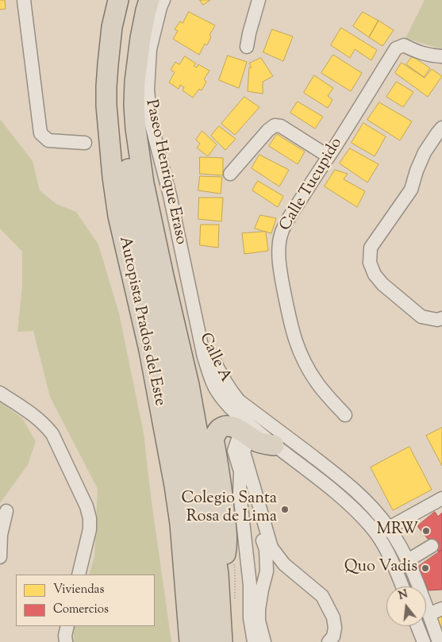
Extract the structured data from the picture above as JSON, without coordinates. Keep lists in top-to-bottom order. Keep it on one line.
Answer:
{"streets":{"highway":["Autopista Prados del Este"],"street":["Paseo Henrique Eraso","Calle Tucupido","Calle A"]},"crossings":[["Paseo Henrique Eraso","Calle A"]],"places":["Colegio Santa Rosa de Lima","MRW","Quo Vadis"],"legend":["Viviendas","Comercios"],"north":"top"}
